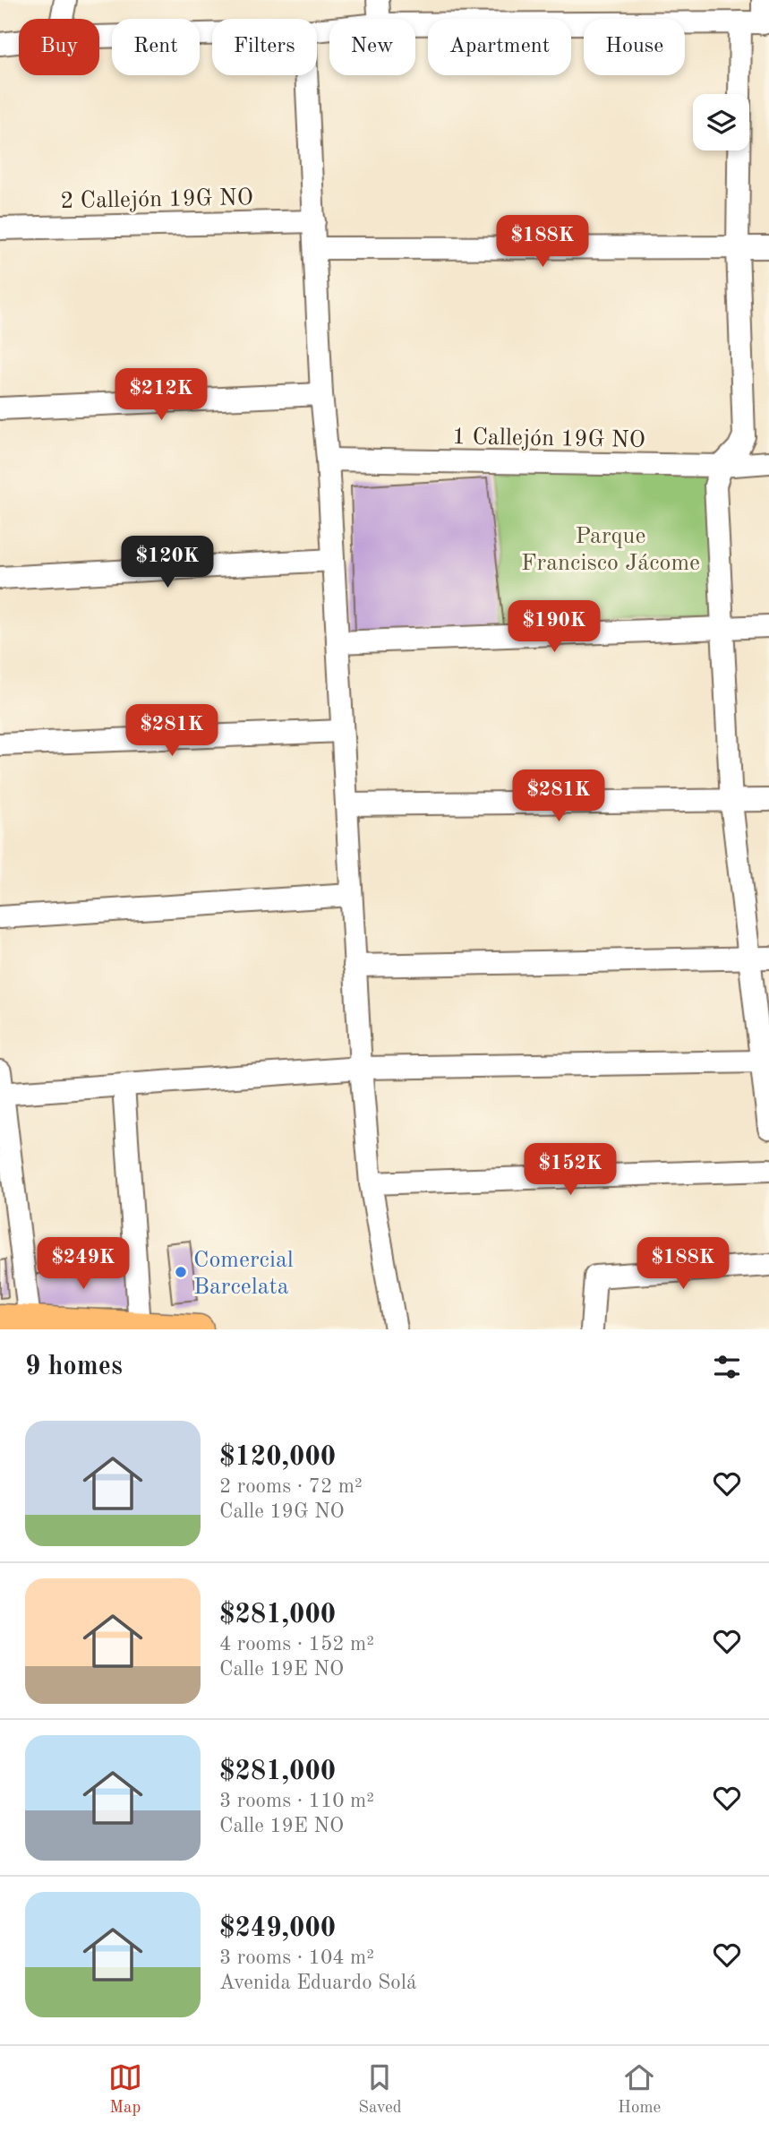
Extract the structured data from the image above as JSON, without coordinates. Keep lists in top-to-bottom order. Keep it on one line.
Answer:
{"streets":{"street":["2 Callejón 19G NO","1 Callejón 19G NO"]},"parks":["Parque Francisco Jácome"],"places":["Comercial Barcelata"],"page":{"chip":["Buy","Rent","Filters","New","Apartment","House"],"price":["$188K","$212K","$120K","$190K","$281K","$281K","$152K","$249K","$188K"],"heading":"9 homes","list":[{"name":"$120,000","note":"2 rooms · 72 m² · Calle 19G NO"},{"name":"$281,000","note":"4 rooms · 152 m² · Calle 19E NO"},{"name":"$281,000","note":"3 rooms · 110 m² · Calle 19E NO"},{"name":"$249,000","note":"3 rooms · 104 m² · Avenida Eduardo Solá"}],"tabs":["Map","Saved","Home"]}}
